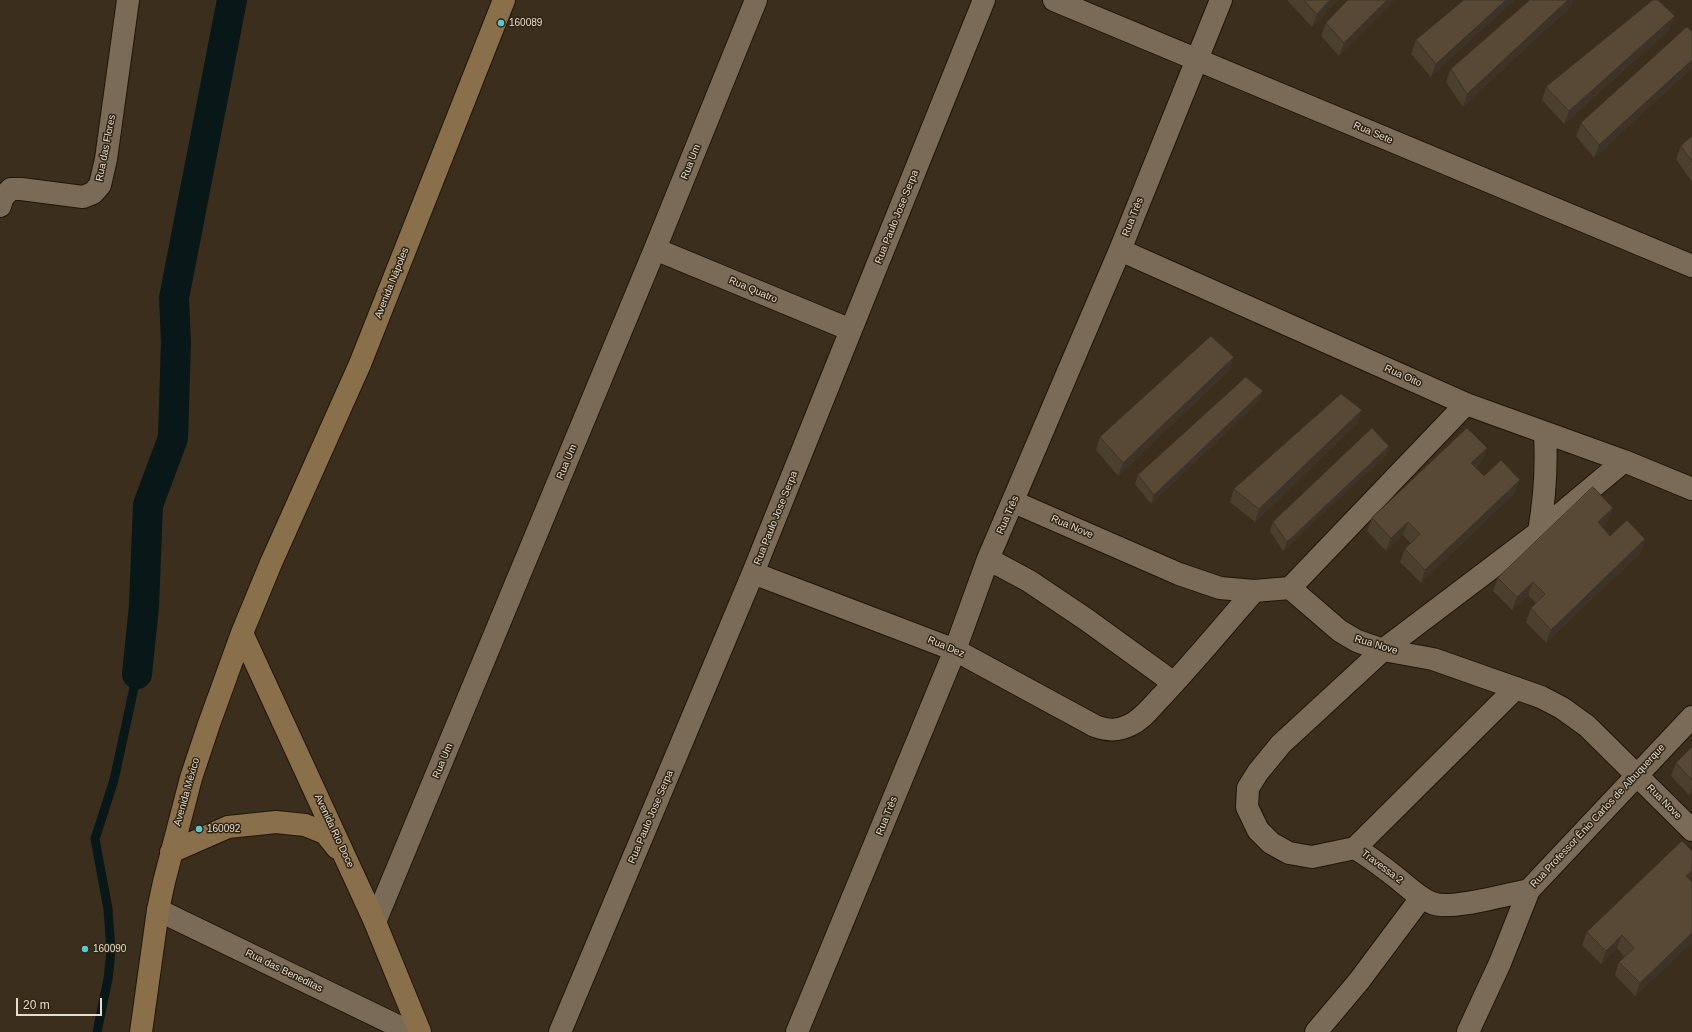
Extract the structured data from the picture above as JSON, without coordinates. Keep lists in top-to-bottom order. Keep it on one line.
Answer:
{"streets":{"main road":["Avenida Nápoles","Avenida México","Avenida Rio Doce"],"street":["Rua Sete","Rua das Flores","Rua Um","Rua Paulo Jose Serpa","Rua Três","Rua Quatro","Rua Oito","Rua Nove","Rua Dez","Rua Professor Ênio Carlos de Albuquerque","Travessa 2","Rua das Beneditas"]},"crossings":[["Rua Sete","Rua Três"],["Rua Um","Rua Quatro"],["Rua Um","Avenida Rio Doce"],["Rua Paulo Jose Serpa","Rua Quatro"],["Rua Paulo Jose Serpa","Rua Dez"],["Rua Três","Rua Oito"],["Rua Três","Rua Nove"],["Rua Três","Rua Dez"],["Avenida Nápoles","Avenida México"],["Rua Nove","Rua Professor Ênio Carlos de Albuquerque"],["Rua Nove","Travessa 2"],["Avenida México","Avenida Rio Doce"],["Avenida México","Rua das Beneditas"],["Rua Professor Ênio Carlos de Albuquerque","Travessa 2"]],"places":["160089","160092","160090"],"scale_bar":"20 m"}
